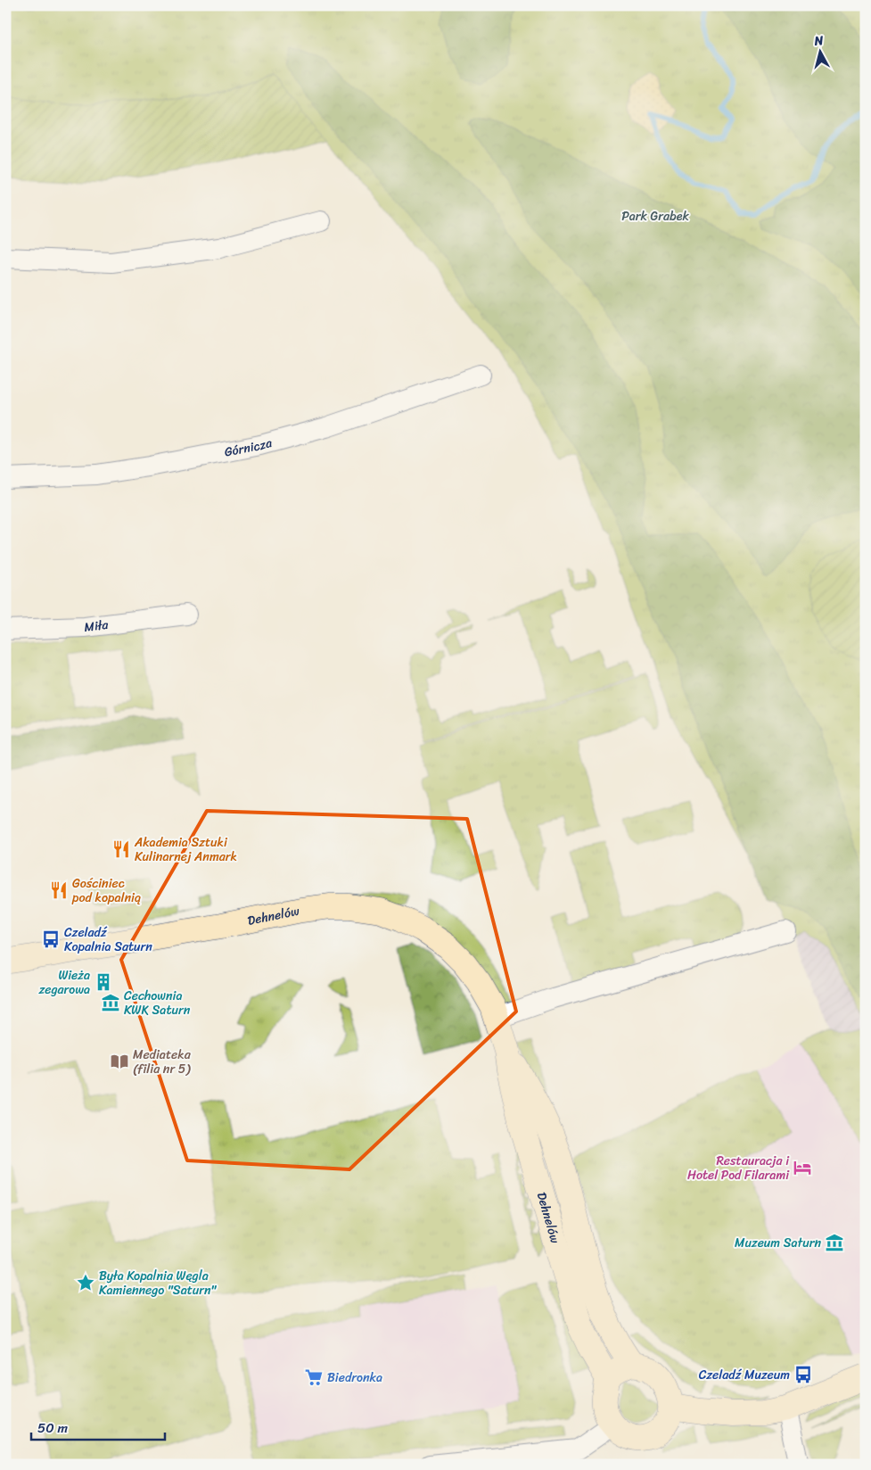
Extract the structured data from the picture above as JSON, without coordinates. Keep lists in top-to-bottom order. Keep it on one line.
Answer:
{"streets":{"street":["Górnicza","Miła","Dehnelów"]},"parks":["Park Grabek"],"places":{"restaurant":["Akademia Sztuki Kulinarnej Anmark","Gościniec pod kopalnią"],"bus stop":["Czeladź Kopalnia Saturn","Czeladź Muzeum"],"building":["Wieża zegarowa"],"museum":["Cechownia KWK Saturn","Muzeum Saturn"],"library":["Mediateka (filia nr 5)"],"hotel":["Restauracja i Hotel Pod Filarami"],"place":["Była Kopalnia Węgla Kamiennego \"Saturn\""],"supermarket":["Biedronka"]},"scale_bar":"50 m","north":"top"}
